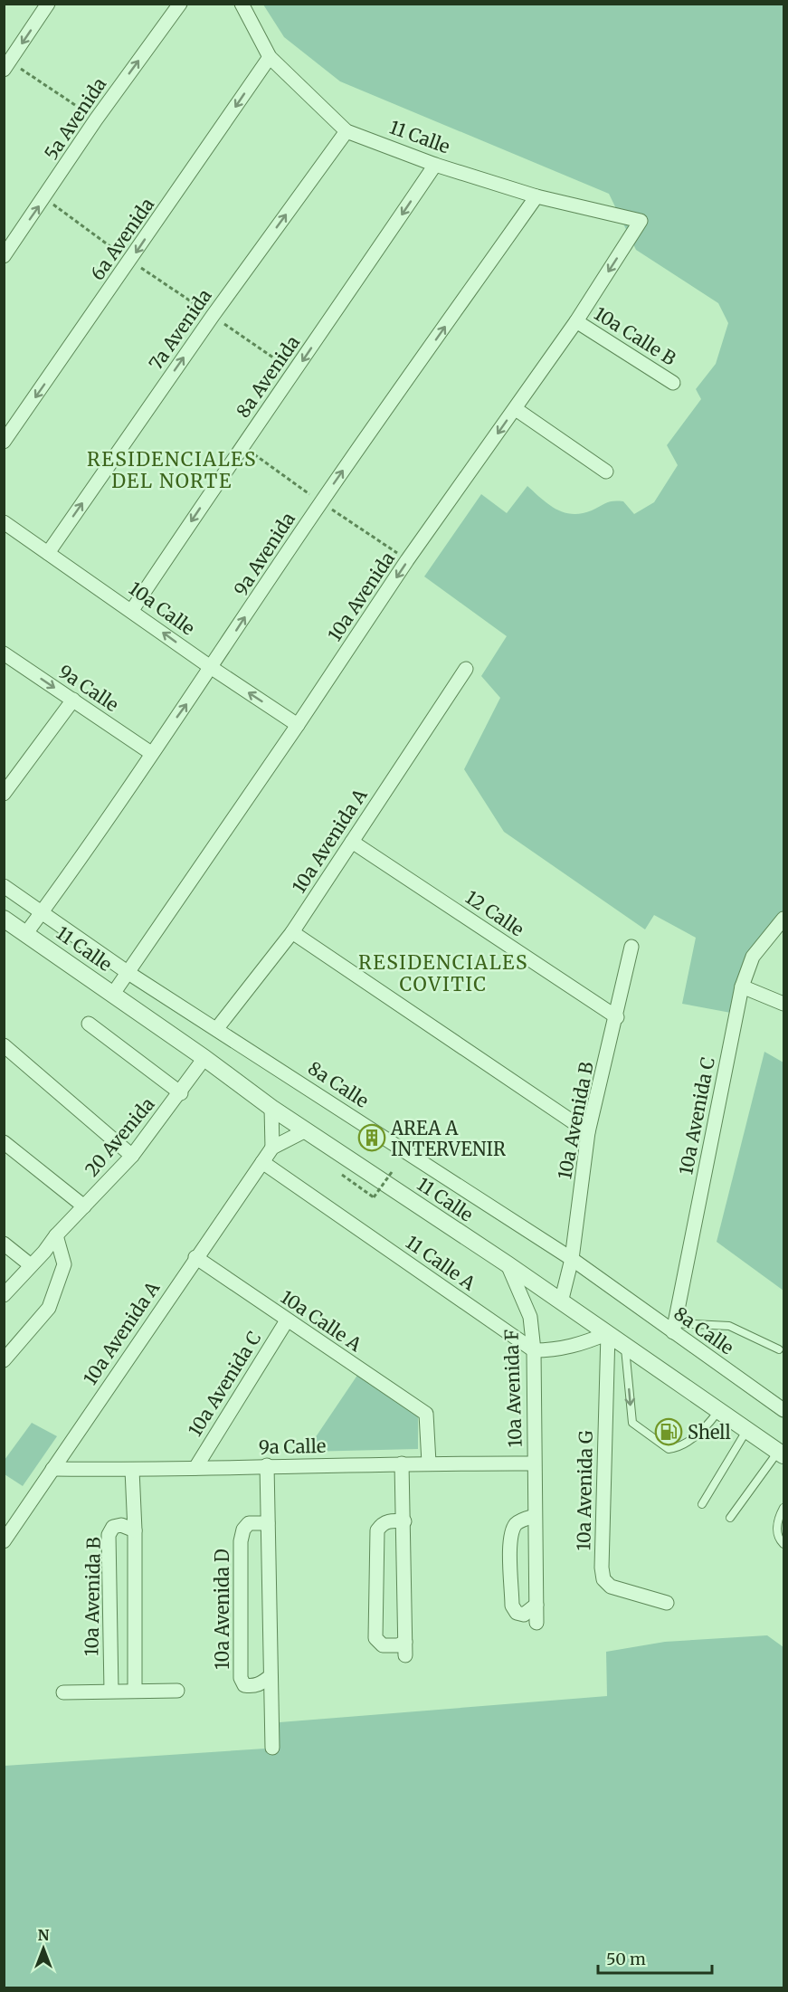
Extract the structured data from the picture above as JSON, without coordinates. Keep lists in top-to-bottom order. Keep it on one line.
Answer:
{"streets":{"street":["5a Avenida","11 Calle","6a Avenida","7a Avenida","10a Calle B","8a Avenida","9a Avenida","10a Avenida","10a Calle","9a Calle","10a Avenida A","12 Calle","8a Calle","10a Avenida C","10a Avenida B","20 Avenida","11 Calle A","10a Calle A","10a Avenida F","10a Avenida G","10a Avenida D"]},"crossings":[["11 Calle","6a Avenida"],["11 Calle","7a Avenida"],["11 Calle","8a Avenida"],["11 Calle","9a Avenida"],["11 Calle","10a Avenida"],["11 Calle","10a Avenida A"],["11 Calle","10a Avenida B"],["11 Calle","20 Avenida"],["11 Calle","10a Avenida F"],["11 Calle","10a Avenida G"],["7a Avenida","10a Calle"],["10a Calle B","10a Avenida"],["8a Avenida","10a Calle"],["9a Avenida","10a Calle"],["9a Avenida","9a Calle"],["9a Avenida","8a Calle"],["10a Avenida","10a Calle"],["10a Avenida","8a Calle"],["9a Calle","10a Avenida A"],["9a Calle","10a Avenida C"],["9a Calle","10a Calle A"],["9a Calle","10a Avenida F"],["10a Avenida A","12 Calle"],["10a Avenida A","8a Calle"],["10a Avenida A","11 Calle A"],["10a Avenida A","10a Calle A"],["12 Calle","10a Avenida B"],["8a Calle","10a Avenida C"],["8a Calle","10a Avenida B"],["10a Avenida C","10a Calle A"],["11 Calle A","10a Avenida F"]],"one_way":["6a Avenida","7a Avenida","8a Avenida","9a Avenida","10a Avenida","10a Calle"],"districts":["RESIDENCIALES DEL NORTE","RESIDENCIALES COVITIC"],"places":{"building":["AREA A INTERVENIR"],"fuel station":["Shell"]},"scale_bar":"50 m","north":"top"}
